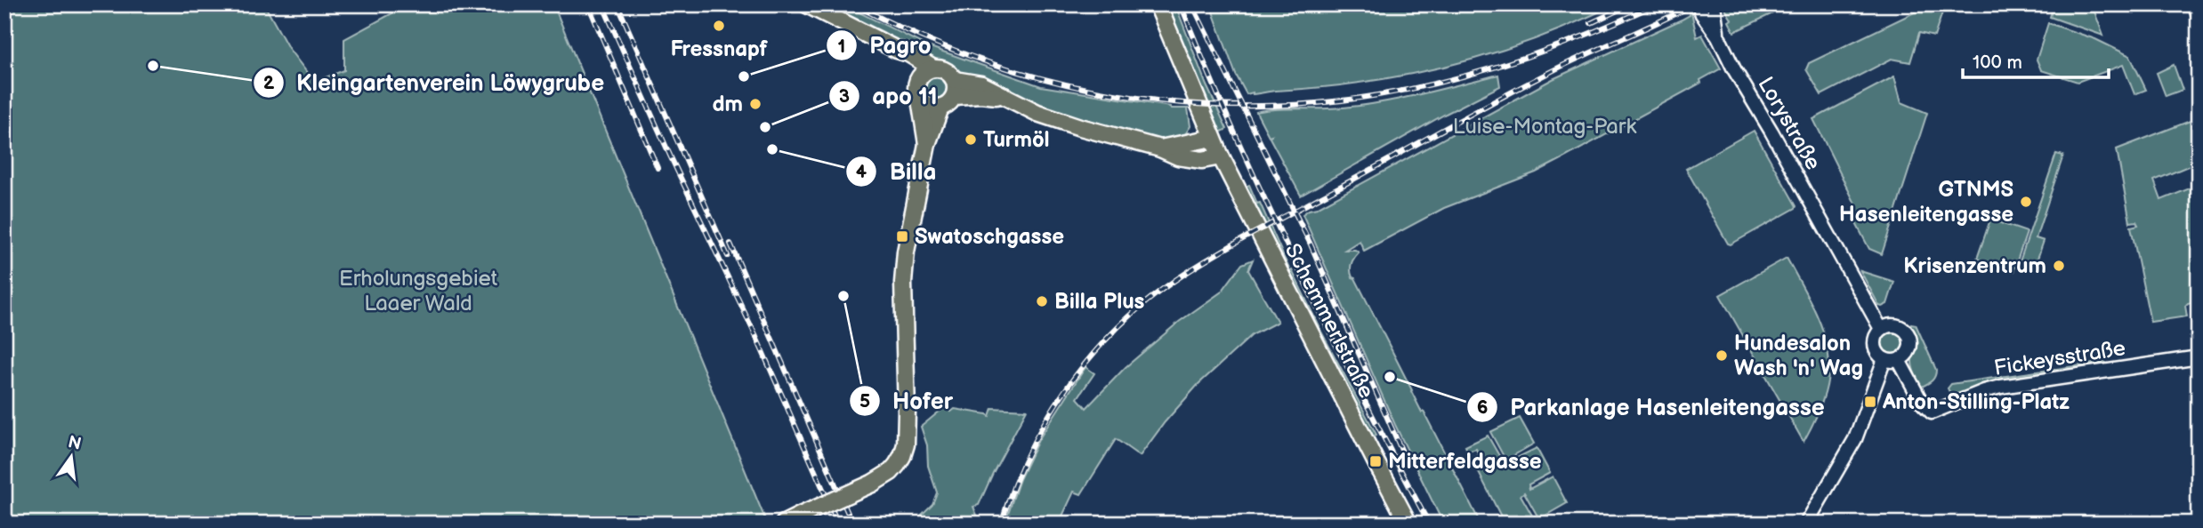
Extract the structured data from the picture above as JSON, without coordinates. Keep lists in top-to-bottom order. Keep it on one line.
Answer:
{"streets":{"main road":["Schemmerlstraße"],"street":["Lorystraße","Fickeysstraße"]},"parks":["Luise-Montag-Park","Erholungsgebiet Laaer Wald"],"places":{"other":["Fressnapf","Kleingartenverein Löwygrube","Pagro","dm","apo 11","Turmöl","Billa","GTNMS Hasenleitengasse","Krisenzentrum","Hofer","Billa Plus","Hundesalon Wash 'n' Wag","Parkanlage Hasenleitengasse"],"transit":["Swatoschgasse","Anton-Stilling-Platz","Mitterfeldgasse"]},"scale_bar":"100 m","north":"top"}
